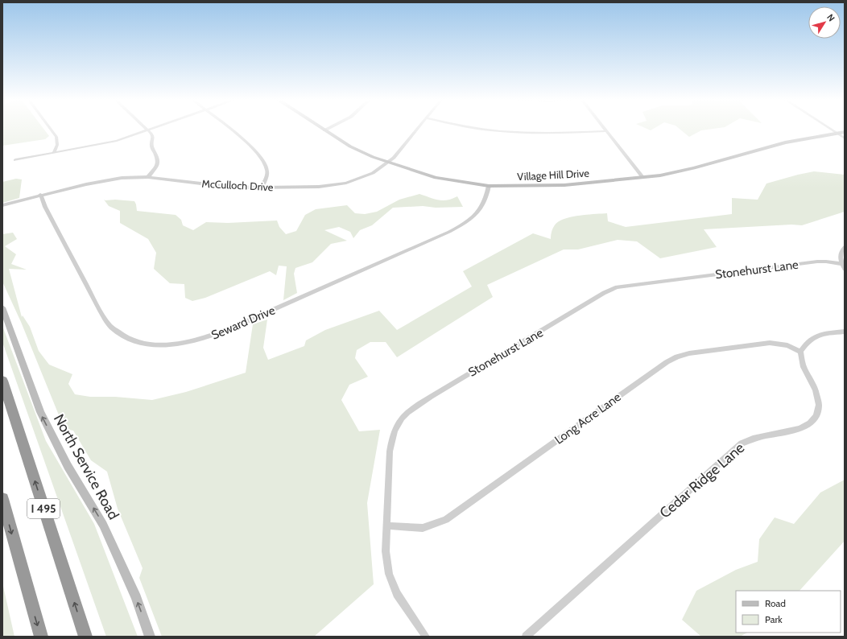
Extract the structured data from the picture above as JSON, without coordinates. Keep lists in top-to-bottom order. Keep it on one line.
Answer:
{"streets":{"highway":["I 495"],"street":["Village Hill Drive","McCulloch Drive","Stonehurst Lane","Seward Drive","Long Acre Lane","North Service Road","Cedar Ridge Lane"]},"crossings":[["Village Hill Drive","McCulloch Drive"],["Village Hill Drive","Seward Drive"],["McCulloch Drive","Seward Drive"],["Stonehurst Lane","Long Acre Lane"],["Long Acre Lane","Cedar Ridge Lane"]],"one_way":["North Service Road"],"legend":["Road","Park"],"north":"top right"}
